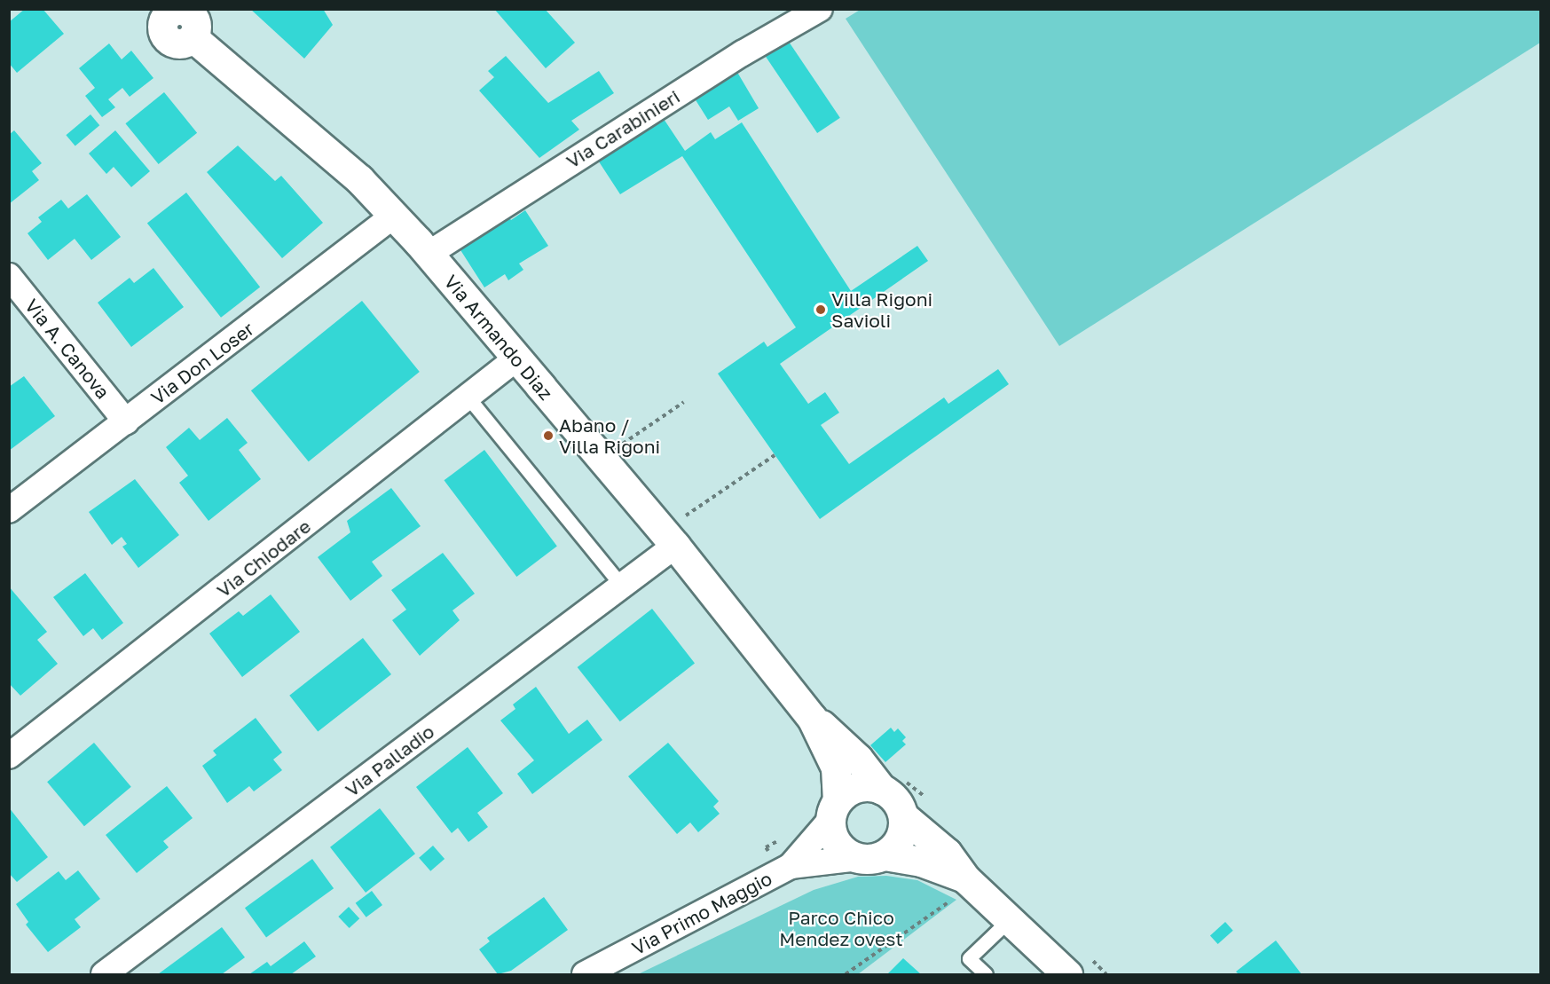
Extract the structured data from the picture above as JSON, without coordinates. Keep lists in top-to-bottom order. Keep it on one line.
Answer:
{"streets":{"street":["Via Carabinieri","Via Armando Diaz","Via A. Canova","Via Don Loser","Via Chiodare","Via Palladio","Via Primo Maggio"]},"crossings":[["Via Carabinieri","Via Armando Diaz"],["Via Armando Diaz","Via Don Loser"],["Via Armando Diaz","Via Chiodare"],["Via Armando Diaz","Via Palladio"],["Via Armando Diaz","Via Primo Maggio"],["Via A. Canova","Via Don Loser"]],"parks":["Parco Chico Mendez ovest"],"places":["Villa Rigoni Savioli","Abano / Villa Rigoni"]}
